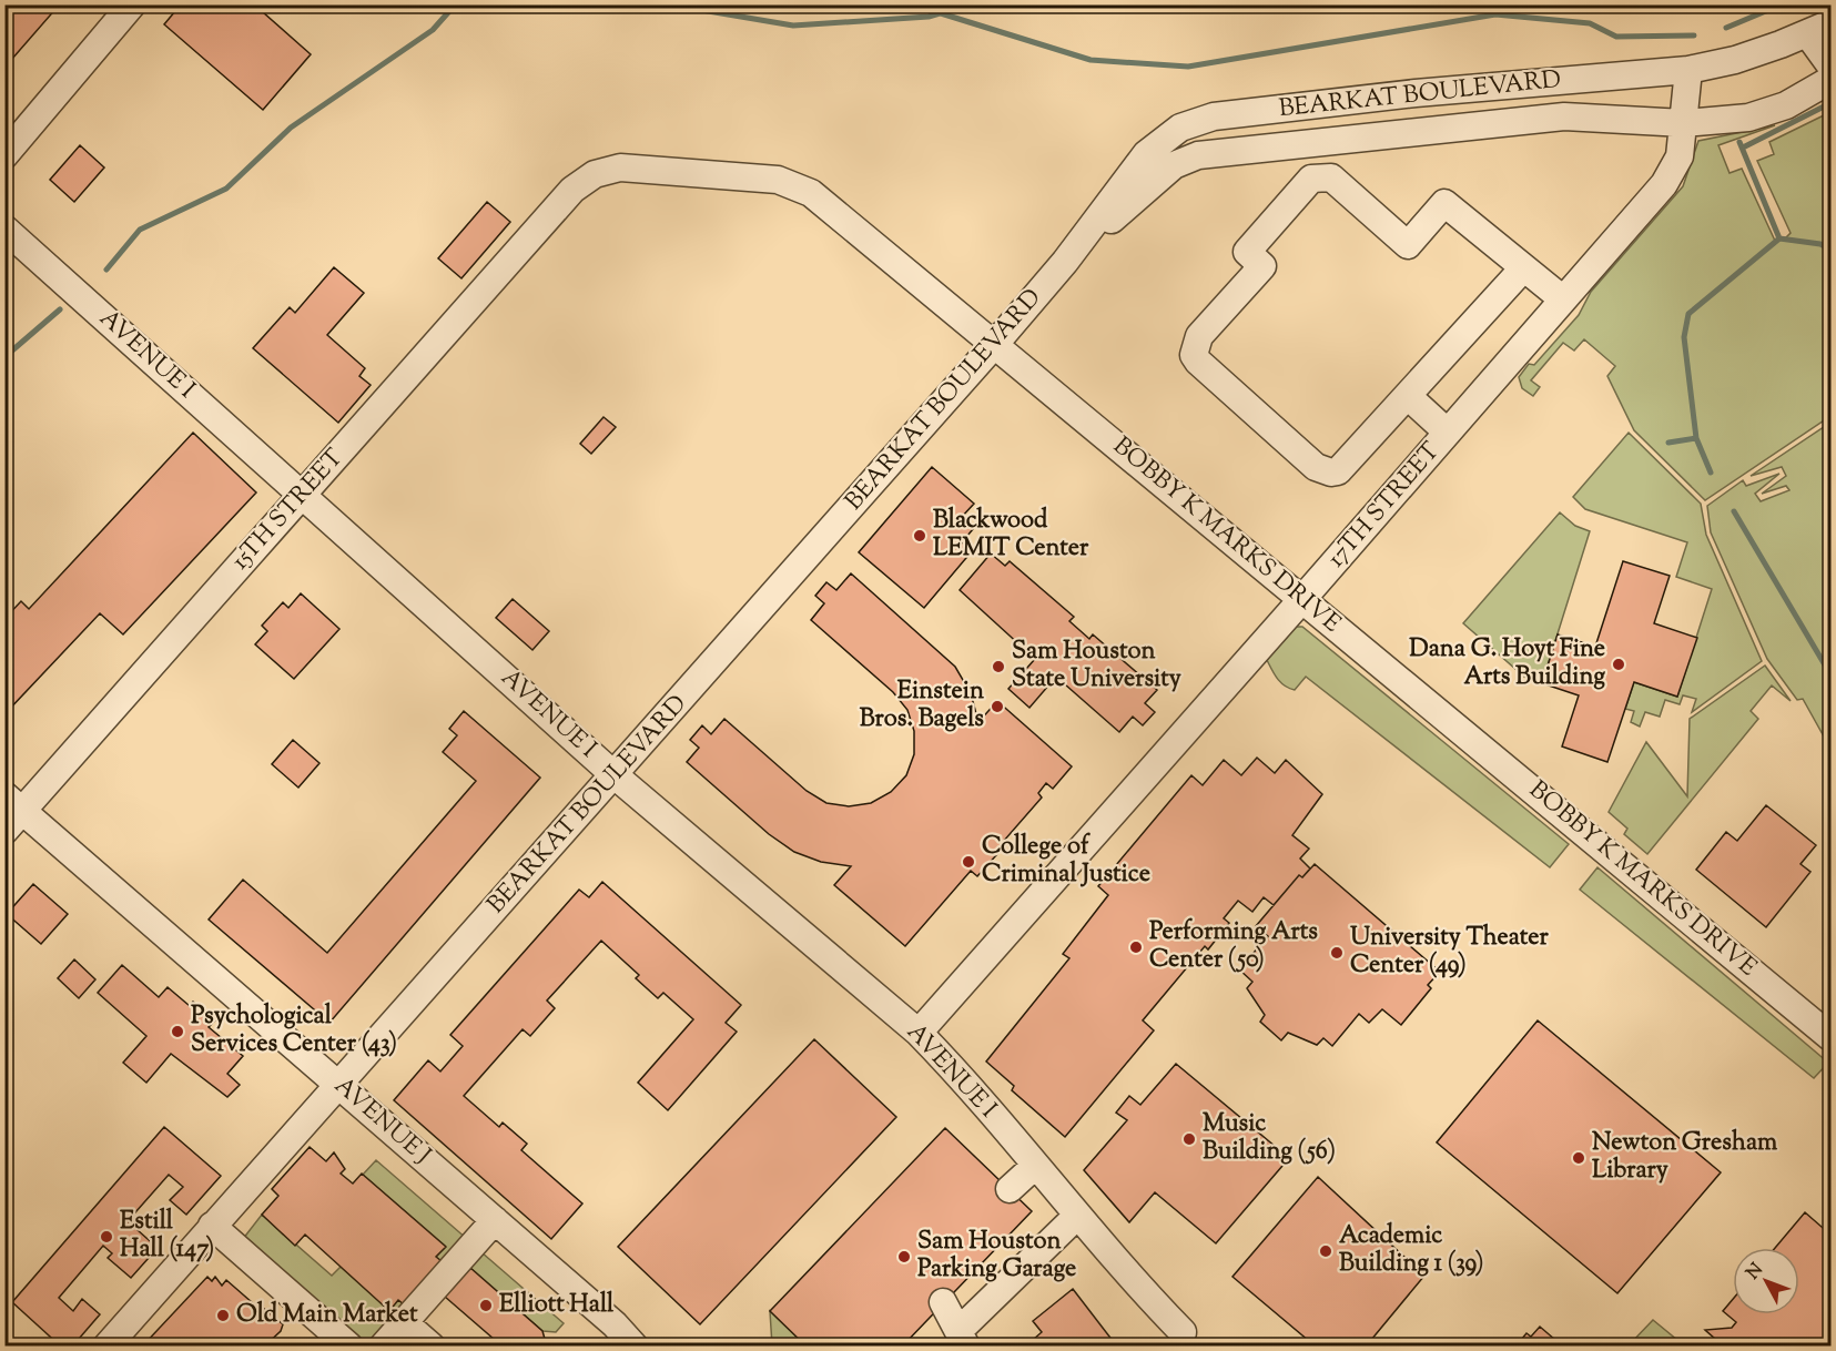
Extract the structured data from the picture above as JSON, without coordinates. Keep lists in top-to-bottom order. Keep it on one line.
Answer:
{"streets":{"street":["BEARKAT BOULEVARD","AVENUE I","17TH STREET","15TH STREET","BOBBY K MARKS DRIVE","AVENUE J"]},"crossings":[["BEARKAT BOULEVARD","AVENUE I"],["BEARKAT BOULEVARD","17TH STREET"],["BEARKAT BOULEVARD","BOBBY K MARKS DRIVE"],["BEARKAT BOULEVARD","AVENUE J"],["AVENUE I","17TH STREET"],["AVENUE I","15TH STREET"],["17TH STREET","BOBBY K MARKS DRIVE"],["15TH STREET","BOBBY K MARKS DRIVE"],["15TH STREET","AVENUE J"]],"places":["Blackwood LEMIT Center","Dana G. Hoyt Fine Arts Building","Sam Houston State University","Einstein Bros. Bagels","College of Criminal Justice","Performing Arts Center (50)","University Theater Center (49)","Psychological Services Center (43)","Music Building (56)","Newton Gresham Library","Estill Hall (147)","Academic Building 1 (39)","Sam Houston Parking Garage","Elliott Hall","Old Main Market"],"north":"top left"}
